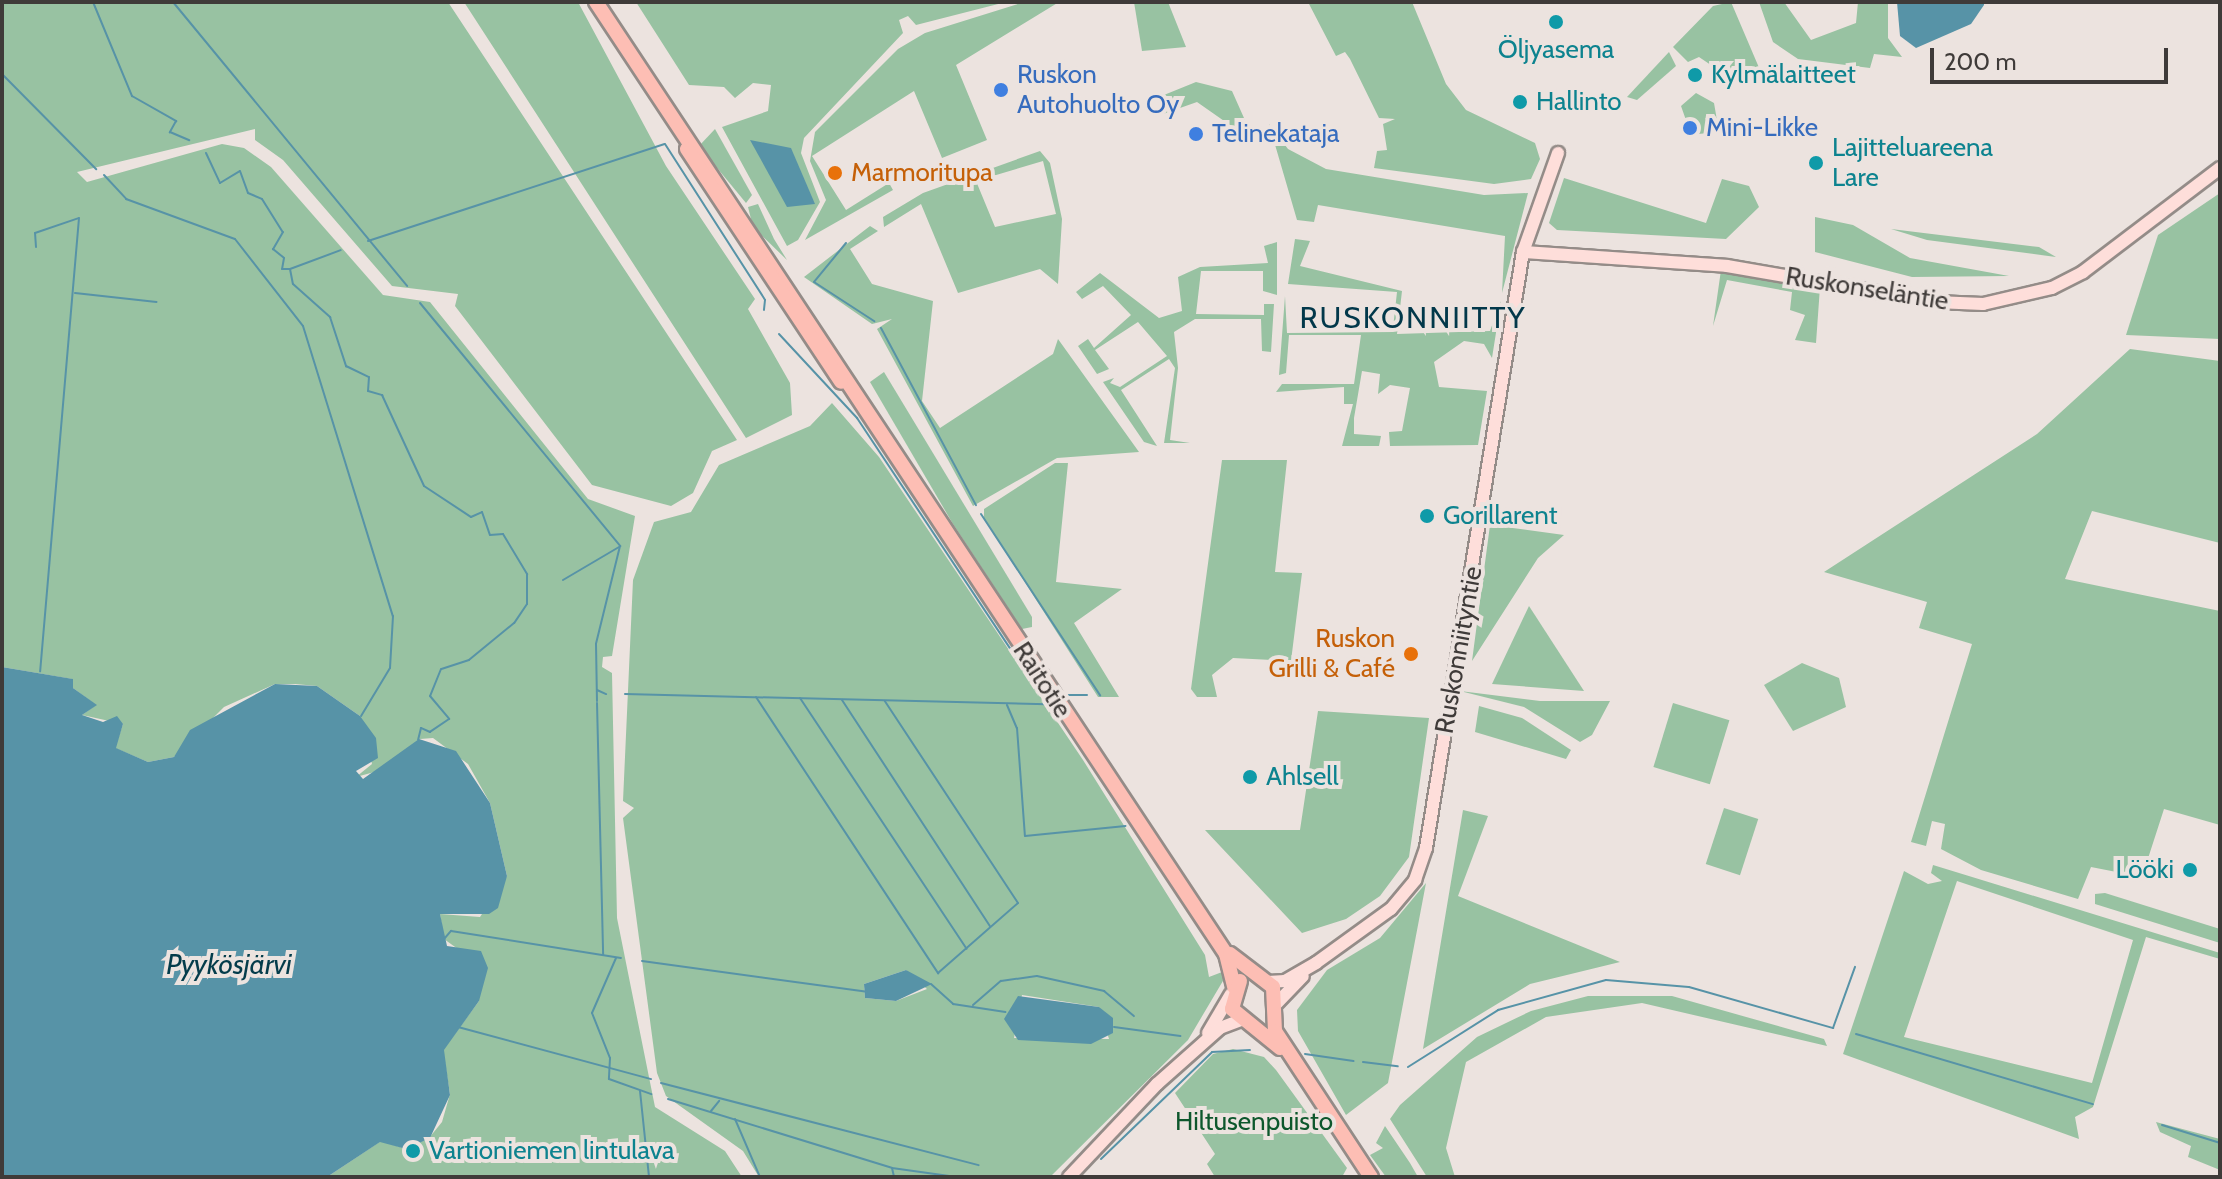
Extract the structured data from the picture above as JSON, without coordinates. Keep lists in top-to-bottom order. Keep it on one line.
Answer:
{"streets":{"main road":["Raitotie"],"street":["Ruskonseläntie","Ruskonniityntie"]},"crossings":[["Ruskonseläntie","Ruskonniityntie"],["Ruskonniityntie","Raitotie"]],"districts":["RUSKONNIITTY"],"water":["Pyykösjärvi"],"parks":["Hiltusenpuisto"],"places":["Öljyasema","Kylmälaitteet","Ruskon Autohuolto Oy","Hallinto","Mini-Likke","Telinekataja","Lajitteluareena Lare","Marmoritupa","Gorillarent","Ruskon Grilli & Café","Ahlsell","Lööki","Vartioniemen lintulava"],"scale_bar":"200 m"}
